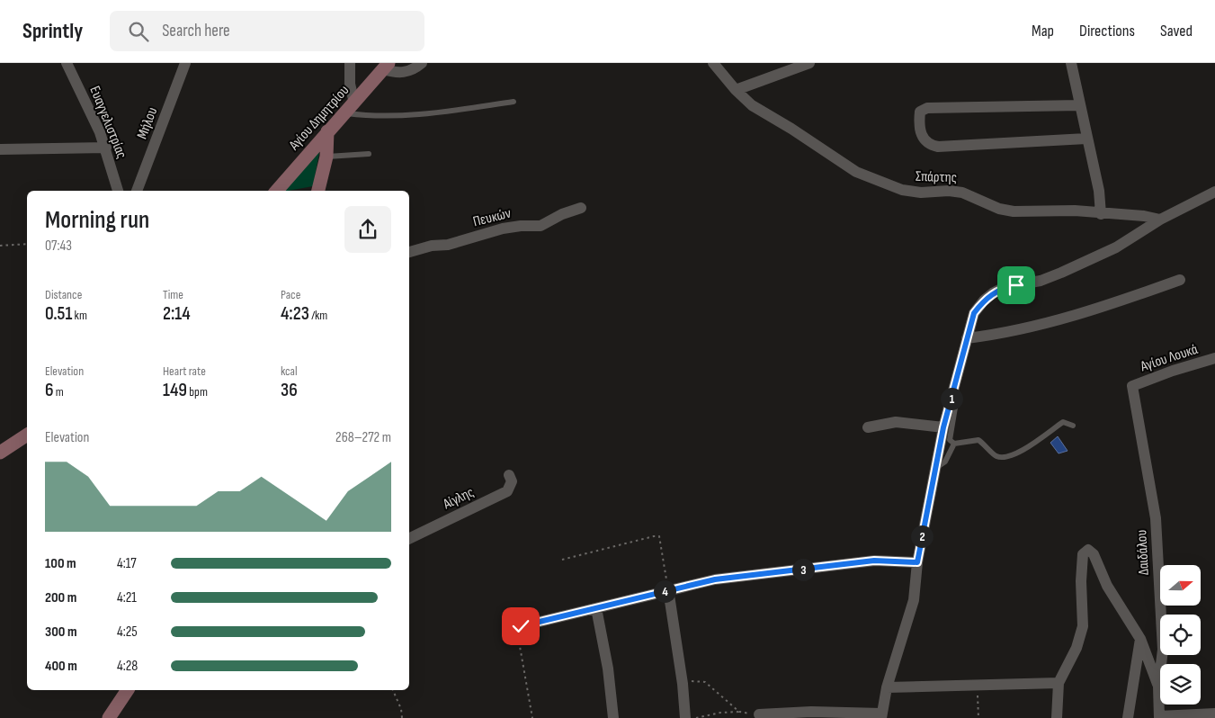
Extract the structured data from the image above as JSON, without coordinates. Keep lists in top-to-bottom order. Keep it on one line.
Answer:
{"streets":{"street":["Αγίου Δημητρίου","Ευαγγελιστρίας","Μήλου","Σπάρτης","Πευκών","Αγίου Λουκά","Αίγλης","Δαιδάλου"]},"crossings":[["Αγίου Λουκά","Δαιδάλου"]],"north":"right","page":{"header":"Sprintly","search":"Search here","nav":["Map","Directions","Saved"],"heading":["Morning run","07:43"],"stats":[["Distance","0.51 km"],["Time","2:14"],["Pace","4:23 /km"],["Elevation","6 m"],["Heart rate","149 bpm"],["kcal","36"]],"pins":["1","2","3","4"],"chart":["Elevation","268–272 m"],"list":[{"name":"100 m","note":"4:17"},{"name":"200 m","note":"4:21"},{"name":"300 m","note":"4:25"},{"name":"400 m","note":"4:28"}]}}
